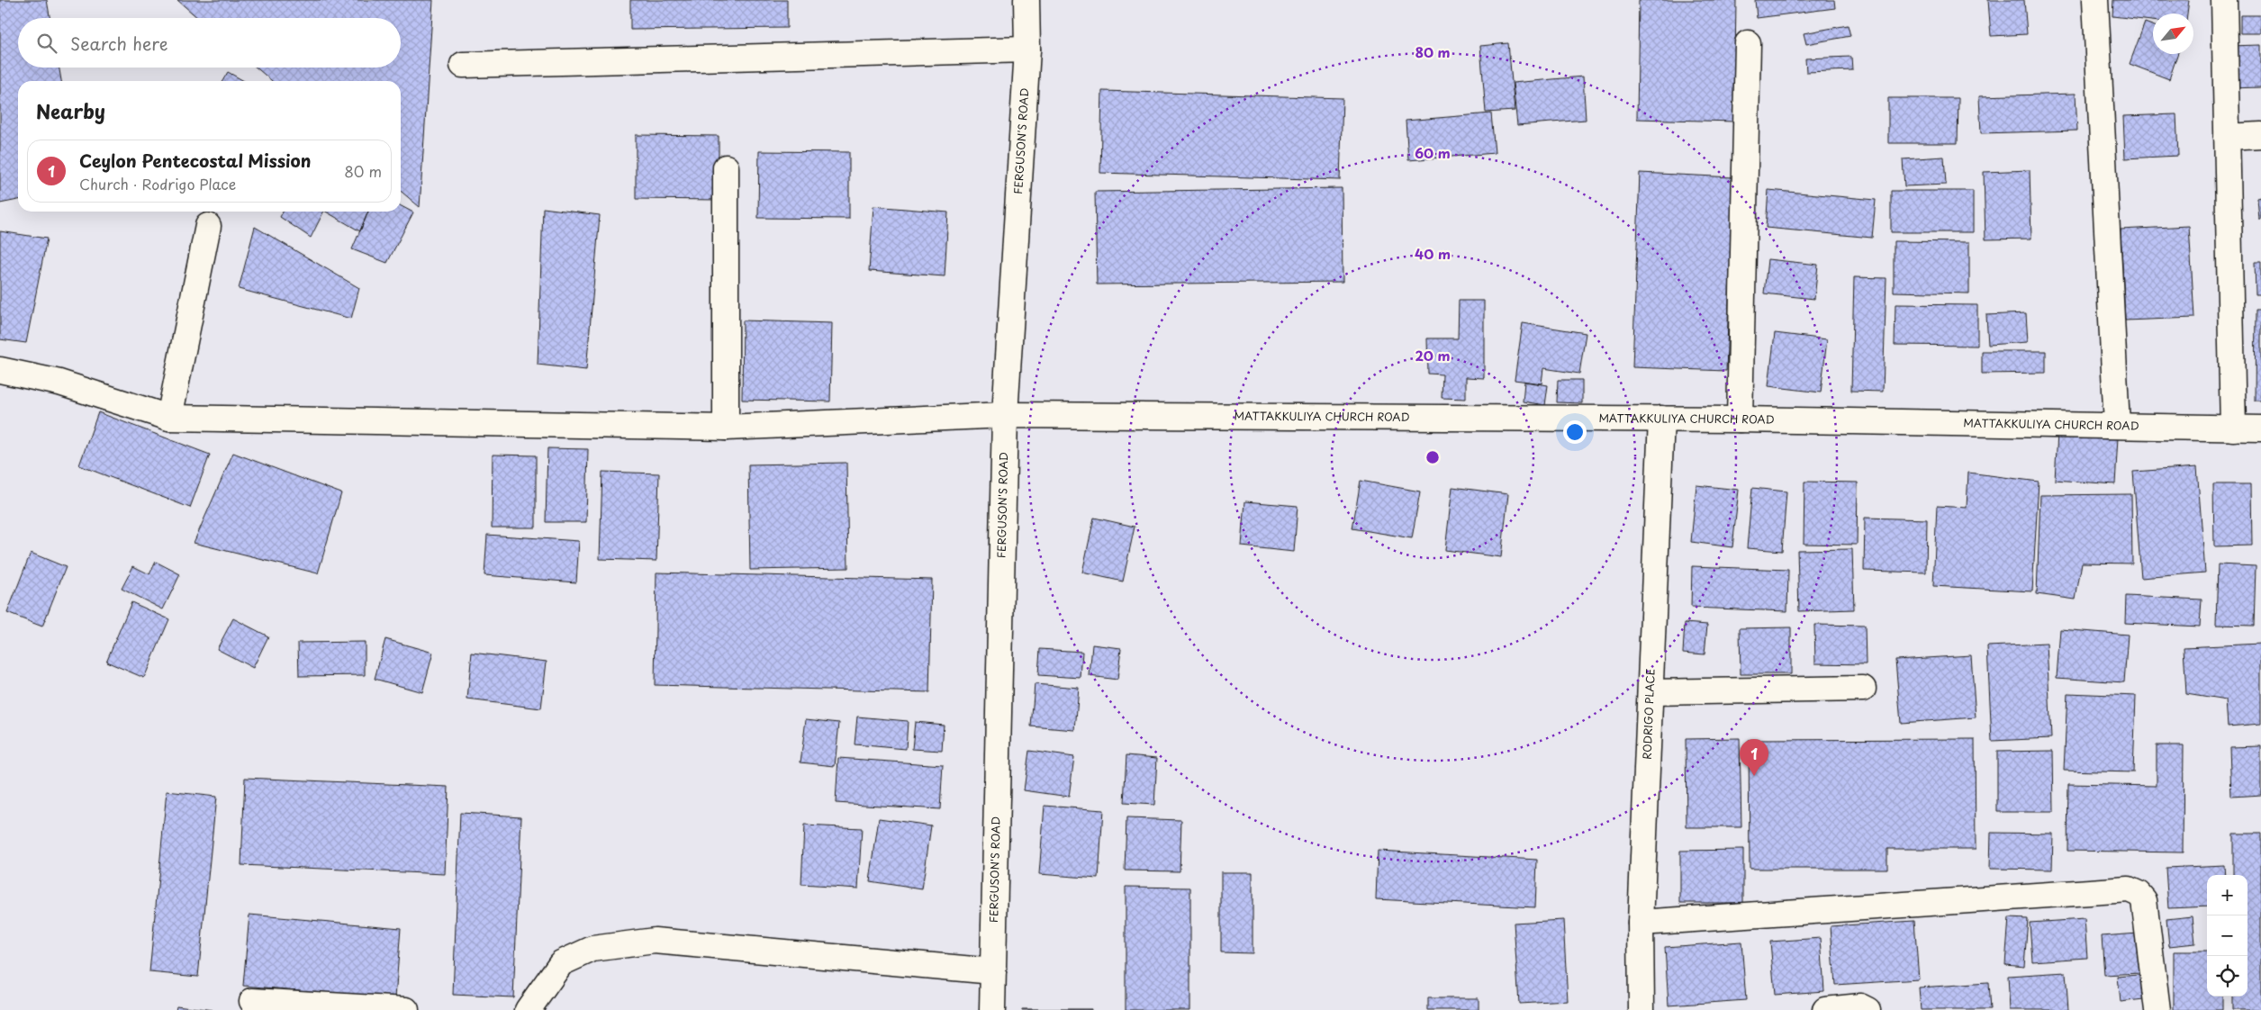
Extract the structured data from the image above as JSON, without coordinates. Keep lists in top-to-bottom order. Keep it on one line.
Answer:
{"streets":{"street":["FERGUSON'S ROAD","MATTAKKULIYA CHURCH ROAD","RODRIGO PLACE"]},"crossings":[["FERGUSON'S ROAD","MATTAKKULIYA CHURCH ROAD"],["MATTAKKULIYA CHURCH ROAD","RODRIGO PLACE"]],"north":"top right","page":{"search":"Search here","heading":"Nearby","list":[{"mark":"1","name":"Ceylon Pentecostal Mission","note":"Church · Rodrigo Place","value":"80 m"}],"pins":"1","map_buttons":["+","−"]},"rings":["80 m","60 m","40 m","20 m"]}
